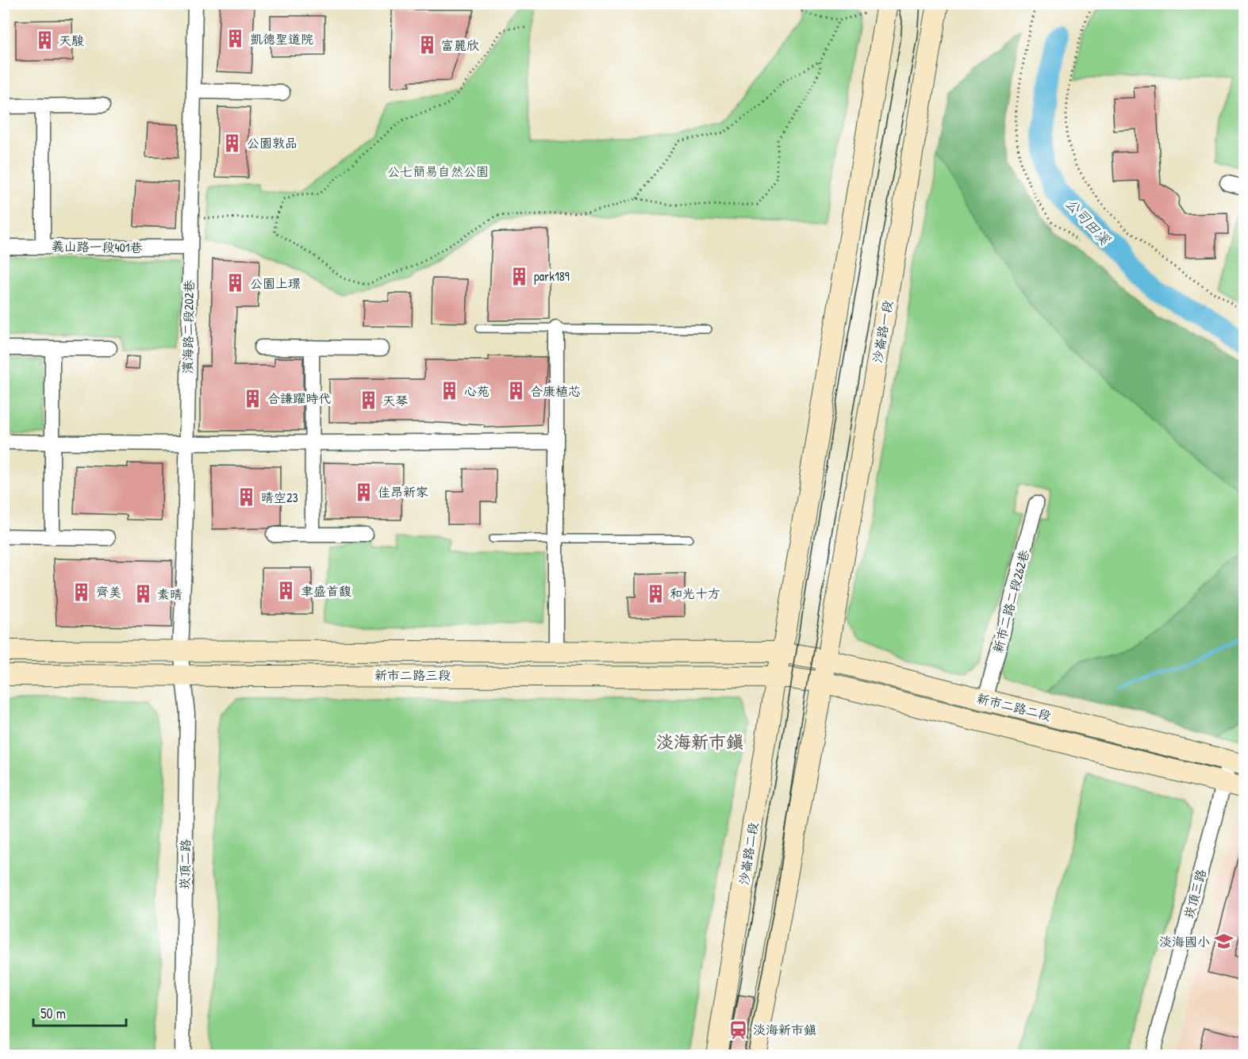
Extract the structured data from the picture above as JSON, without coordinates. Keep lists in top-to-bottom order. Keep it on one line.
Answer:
{"streets":{"street":["義山路一段401巷","濱海路二段202巷","沙崙路一段","新市二路二段262巷","新市二路三段","新市二路二段","沙崙路二段","崁頂二路","崁頂三路"]},"crossings":[["義山路一段401巷","濱海路二段202巷"],["濱海路二段202巷","新市二路三段"],["濱海路二段202巷","崁頂二路"],["沙崙路一段","新市二路二段"],["新市二路二段262巷","新市二路二段"],["新市二路三段","新市二路二段"],["新市二路三段","沙崙路二段"],["新市二路三段","崁頂二路"],["新市二路二段","沙崙路二段"],["新市二路二段","崁頂三路"]],"districts":["淡海新市鎮"],"water":["公司田溪"],"parks":["公七簡易自然公園"],"places":{"building":["凱德聖道院","天駿","富麗欣","公園敦品","park189","公園上璟","心苑","合康植芯","合謙躍時代","天琴","佳昂新家","晴空23","聿盛首馥","齊美","和光十方","素晴"],"school or university":["淡海國小"],"station":["淡海新市鎮"]},"scale_bar":"50 m"}
